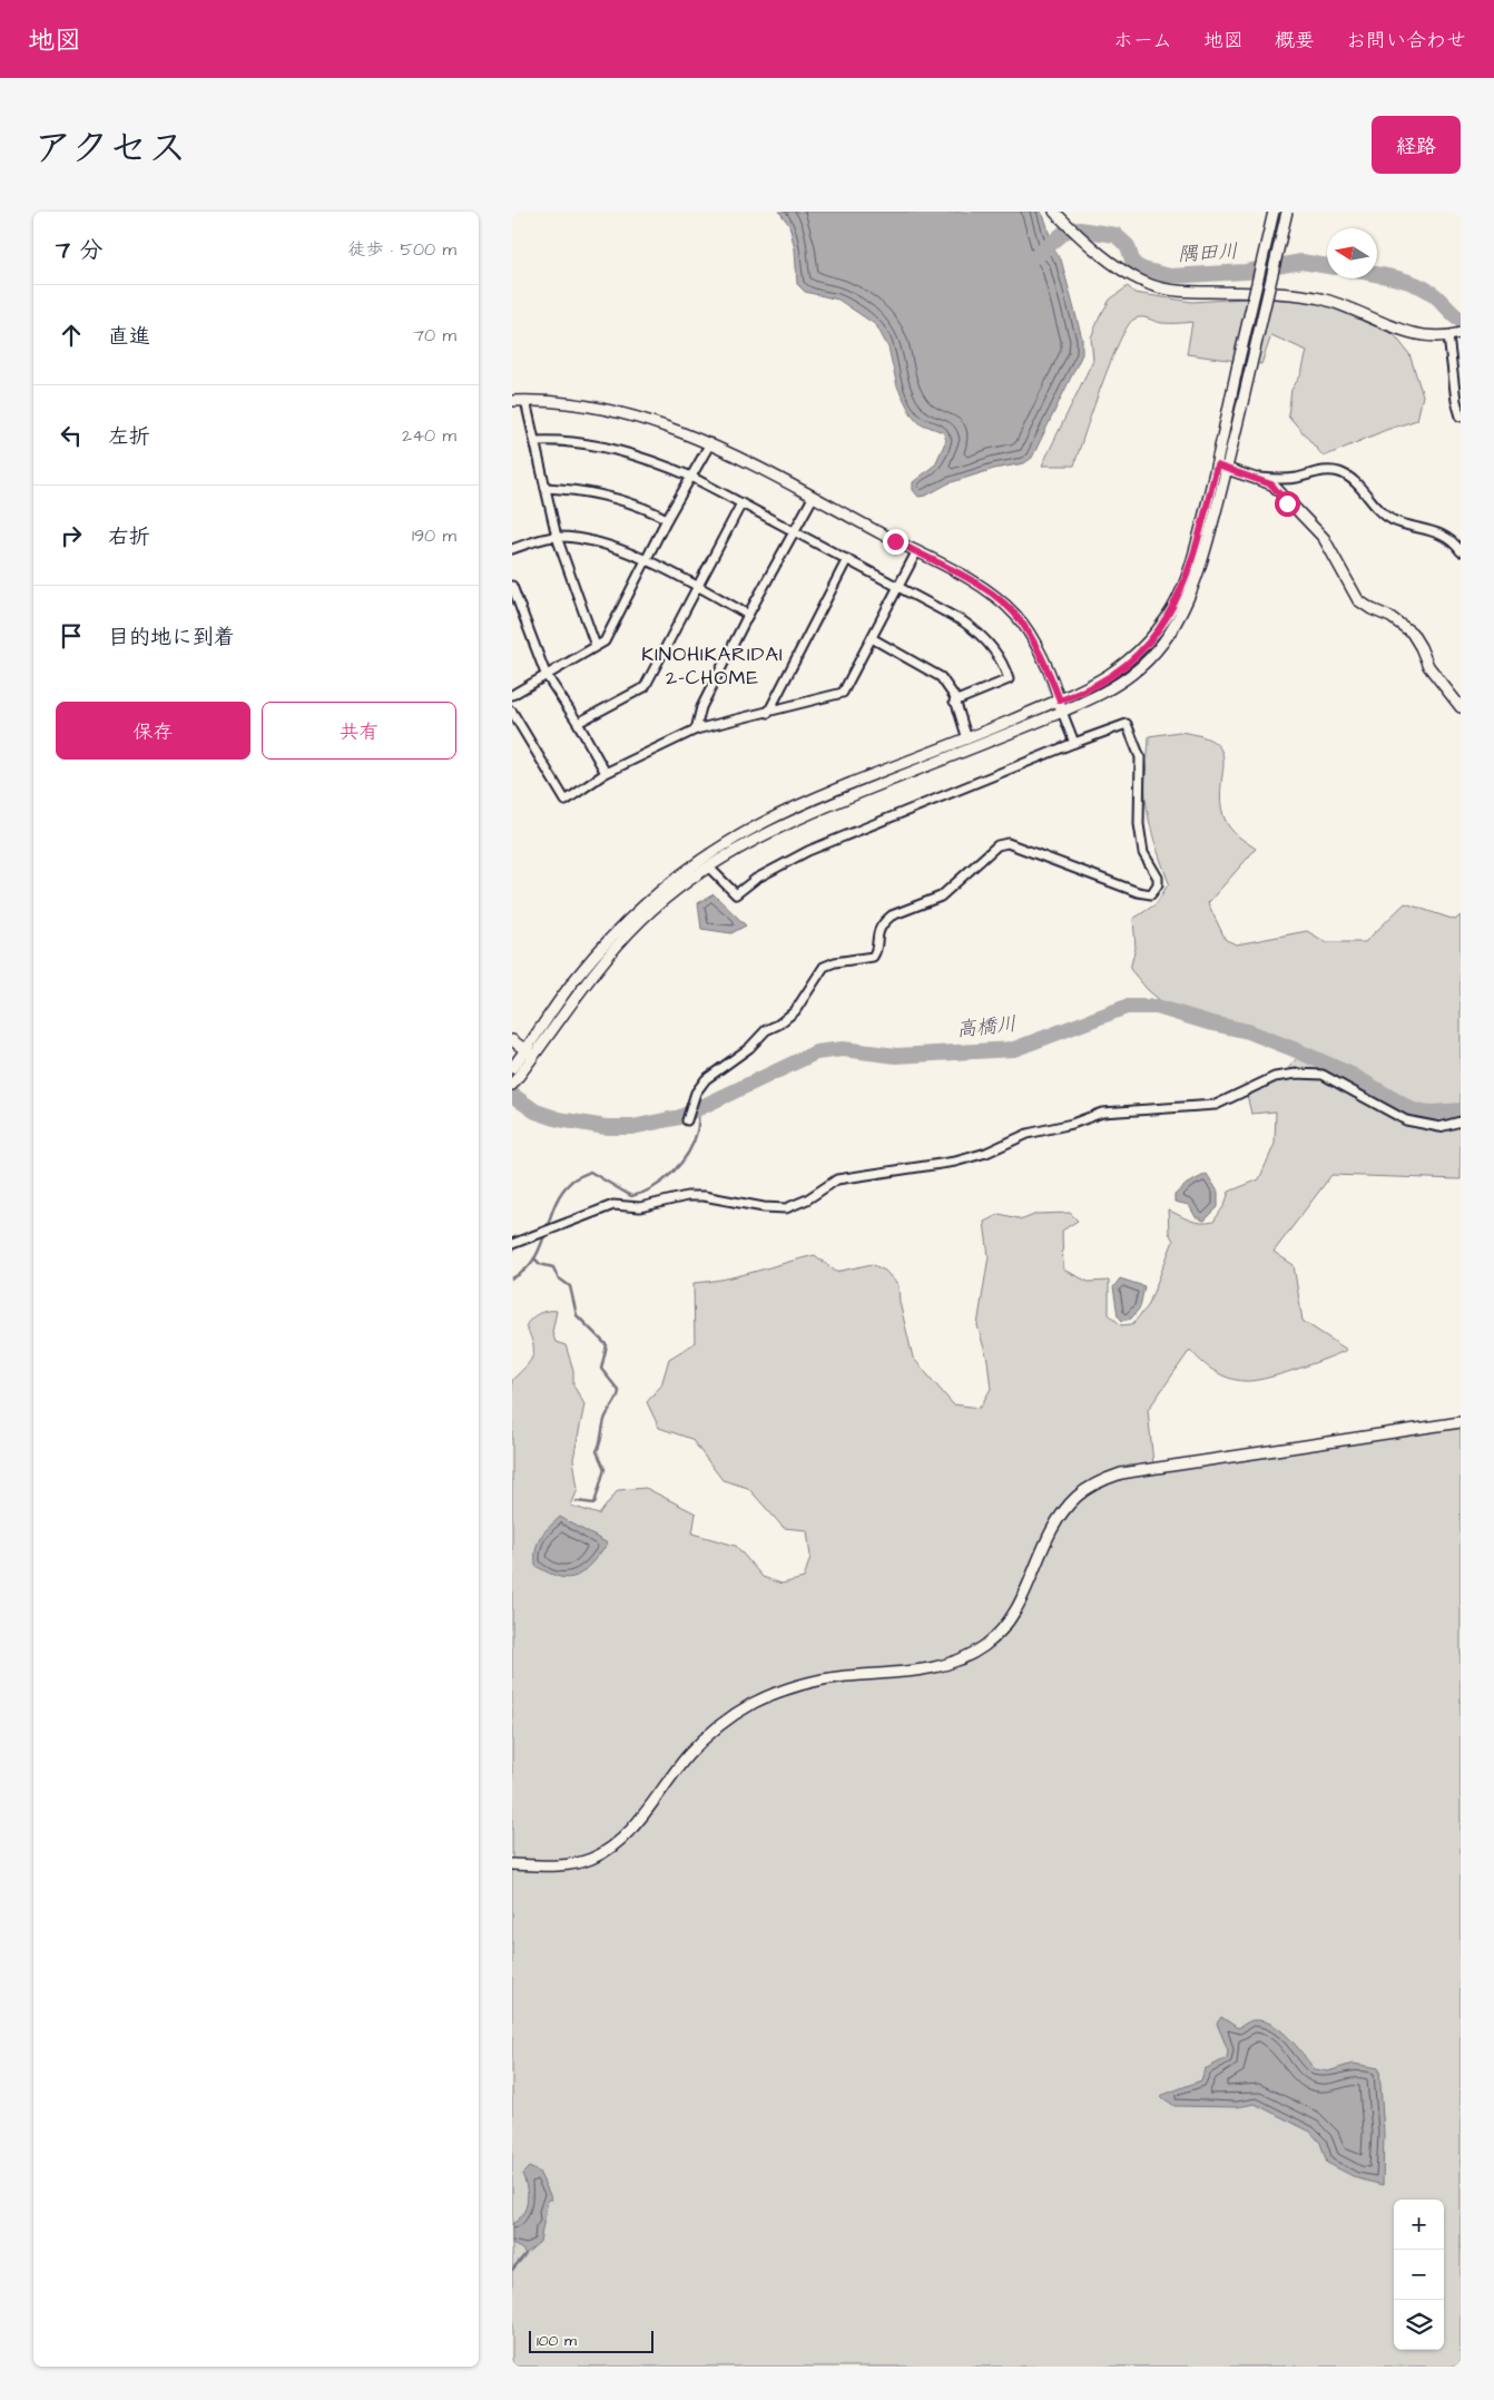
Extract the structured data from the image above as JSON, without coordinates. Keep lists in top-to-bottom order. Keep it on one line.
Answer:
{"districts":["KINOHIKARIDAI 2-CHOME"],"water":["隅田川","高橋川"],"scale_bar":"100 m","north":"left","page":{"header":"地図","nav":["ホーム","地図","概要","お問い合わせ"],"title":"アクセス","buttons":["経路",["保存","共有"]],"heading":["7 分","徒歩 · 500 m"],"list":[["直進","70 m"],["左折","240 m"],["右折","190 m"],"目的地に到着"],"map_buttons":["+","−"],"scale":"100 m"}}
